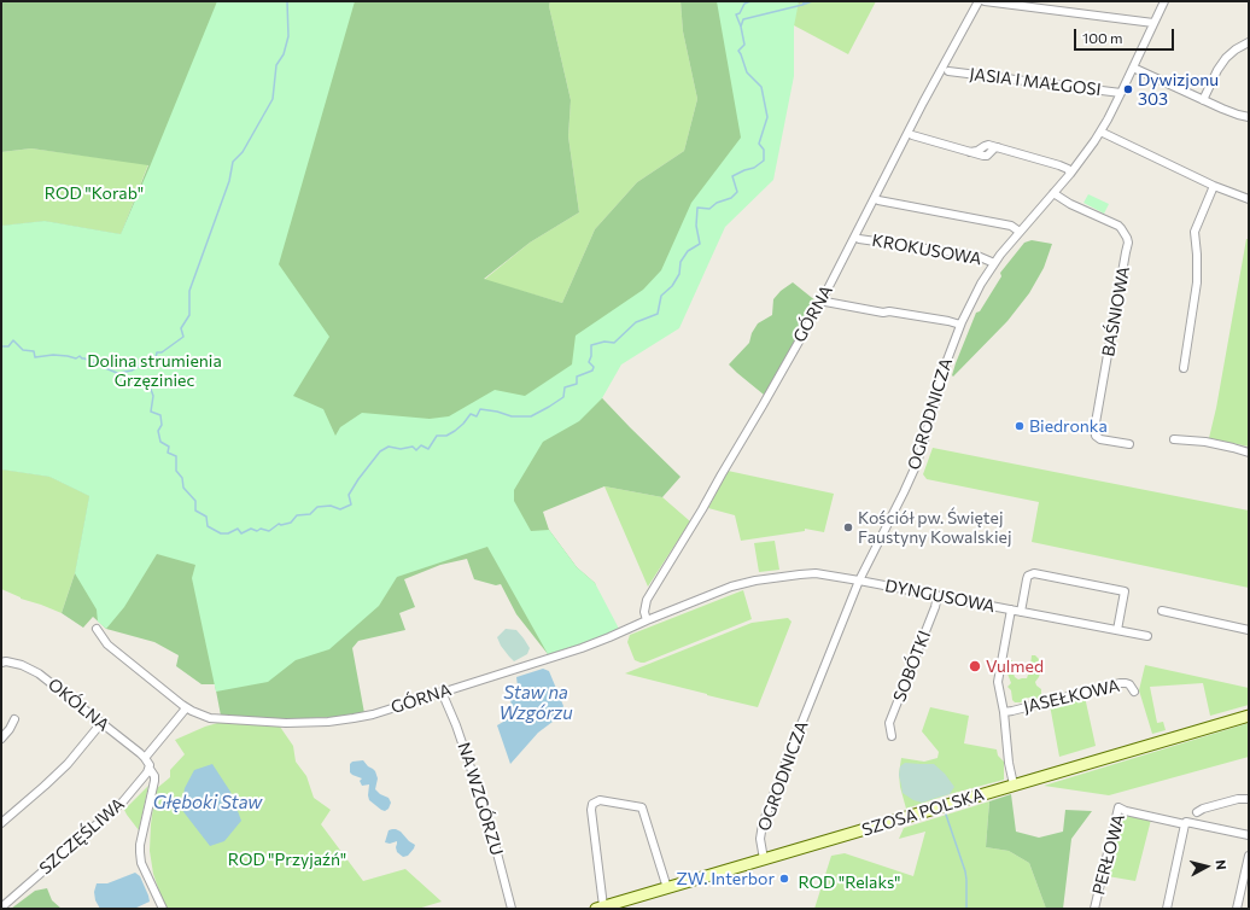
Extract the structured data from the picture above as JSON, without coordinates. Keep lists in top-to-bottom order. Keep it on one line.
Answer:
{"streets":{"street":["JASIA I MAŁGOSI","KROKUSOWA","BAŚNIOWA","GÓRNA","OGRODNICZA","DYNGUSOWA","SOBÓTKI","JASEŁKOWA","OKÓLNA","NA WZGÓRZU","SZOSA POLSKA","SZCZĘŚLIWA","PERŁOWA"]},"crossings":[["JASIA I MAŁGOSI","OGRODNICZA"],["KROKUSOWA","OGRODNICZA"],["BAŚNIOWA","OGRODNICZA"],["GÓRNA","OGRODNICZA"],["GÓRNA","DYNGUSOWA"],["GÓRNA","NA WZGÓRZU"],["OGRODNICZA","DYNGUSOWA"],["OGRODNICZA","SZOSA POLSKA"],["DYNGUSOWA","SOBÓTKI"],["DYNGUSOWA","JASEŁKOWA"],["JASEŁKOWA","SZOSA POLSKA"]],"water":["Staw na Wzgórzu","Głęboki Staw"],"parks":["ROD \"Korab\"","Dolina strumienia Grzęziniec","ROD \"Przyjaźń\"","ROD \"Relaks\""],"places":["Dywizjonu 303","Biedronka","Kościół pw. Świętej Faustyny Kowalskiej","Vulmed","ZW. Interbor"],"scale_bar":"100 m","north":"right"}
